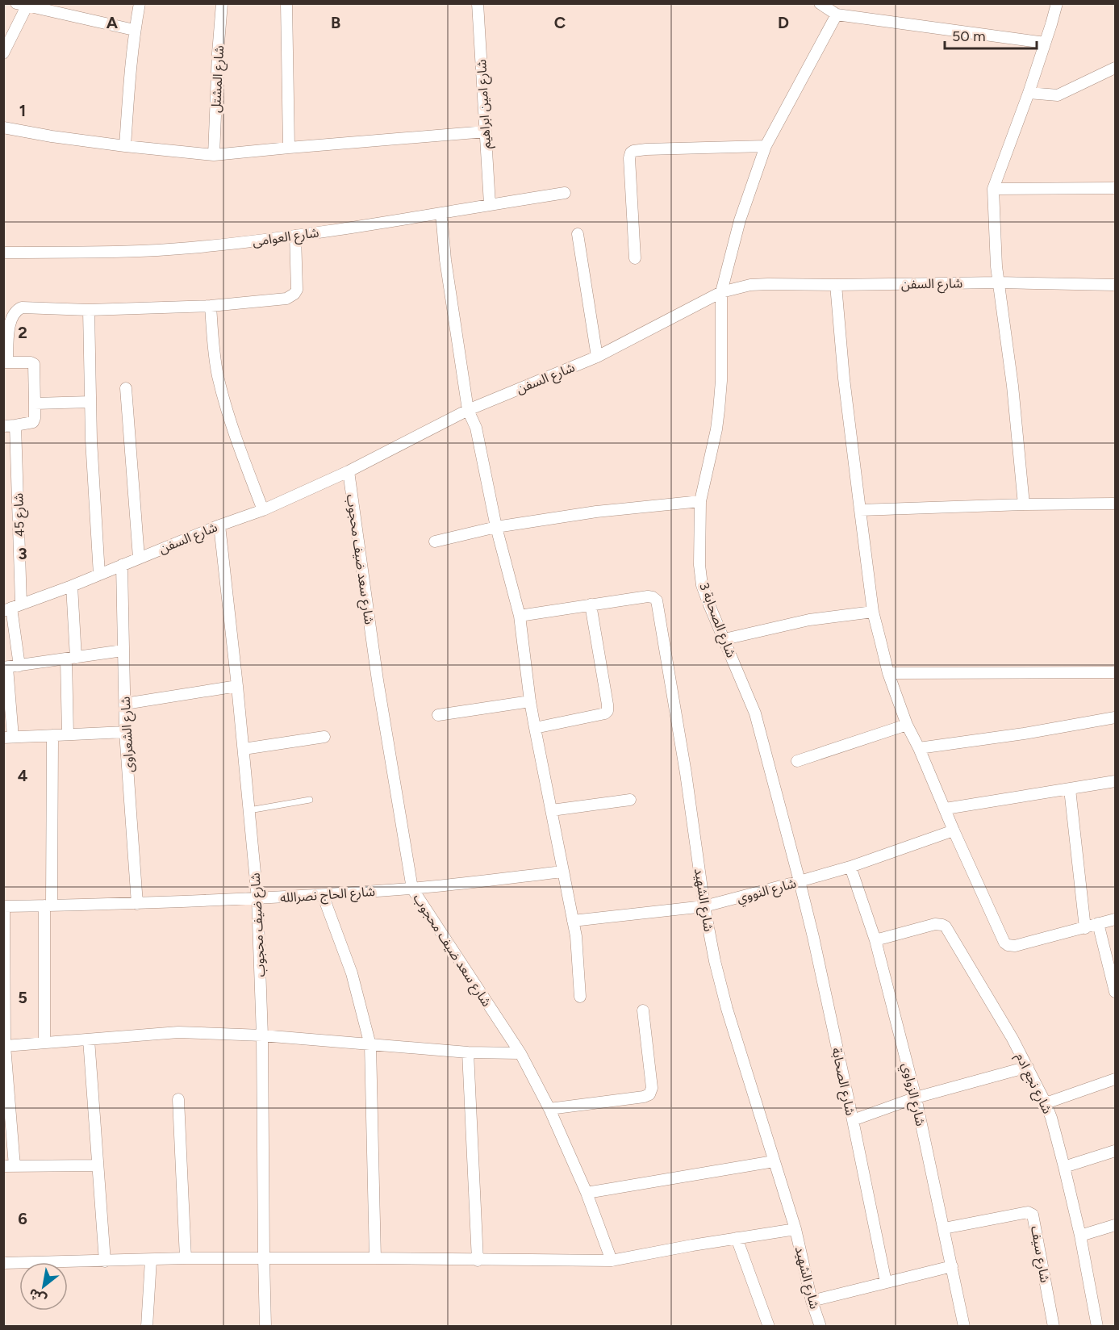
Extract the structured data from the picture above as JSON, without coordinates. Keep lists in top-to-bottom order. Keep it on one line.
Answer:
{"streets":{"street":["شارع المشتل","شارع امين ابراهيم","شارع العوامى","شارع السفن","شارع 45","شارع سعد ضيف محجوب","شارع الصحابة 3","شارع الشعراوى","شارع النووي","شارع الحاج نصرالله","شارع الشهيد","شارع ضيف محجوب","شارع الصحابة","شارع نجع ادم","شارع الزواوي","شارع سيف"]},"crossings":[["شارع امين ابراهيم","شارع العوامى"],["شارع السفن","شارع 45"],["شارع السفن","شارع سعد ضيف محجوب"],["شارع السفن","شارع الصحابة 3"],["شارع السفن","شارع الشعراوى"],["شارع السفن","شارع ضيف محجوب"],["شارع سعد ضيف محجوب","شارع الحاج نصرالله"],["شارع الصحابة 3","شارع النووي"],["شارع الصحابة 3","شارع الصحابة"],["شارع الشعراوى","شارع الحاج نصرالله"],["شارع النووي","شارع الشهيد"],["شارع النووي","شارع الصحابة"],["شارع النووي","شارع الزواوي"],["شارع الحاج نصرالله","شارع ضيف محجوب"],["شارع نجع ادم","شارع الزواوي"],["شارع الزواوي","شارع سيف"]],"scale_bar":"50 m","north":"bottom left","grid":{"columns":["A","B","C","D"],"rows":["1","2","3","4","5","6"]}}
